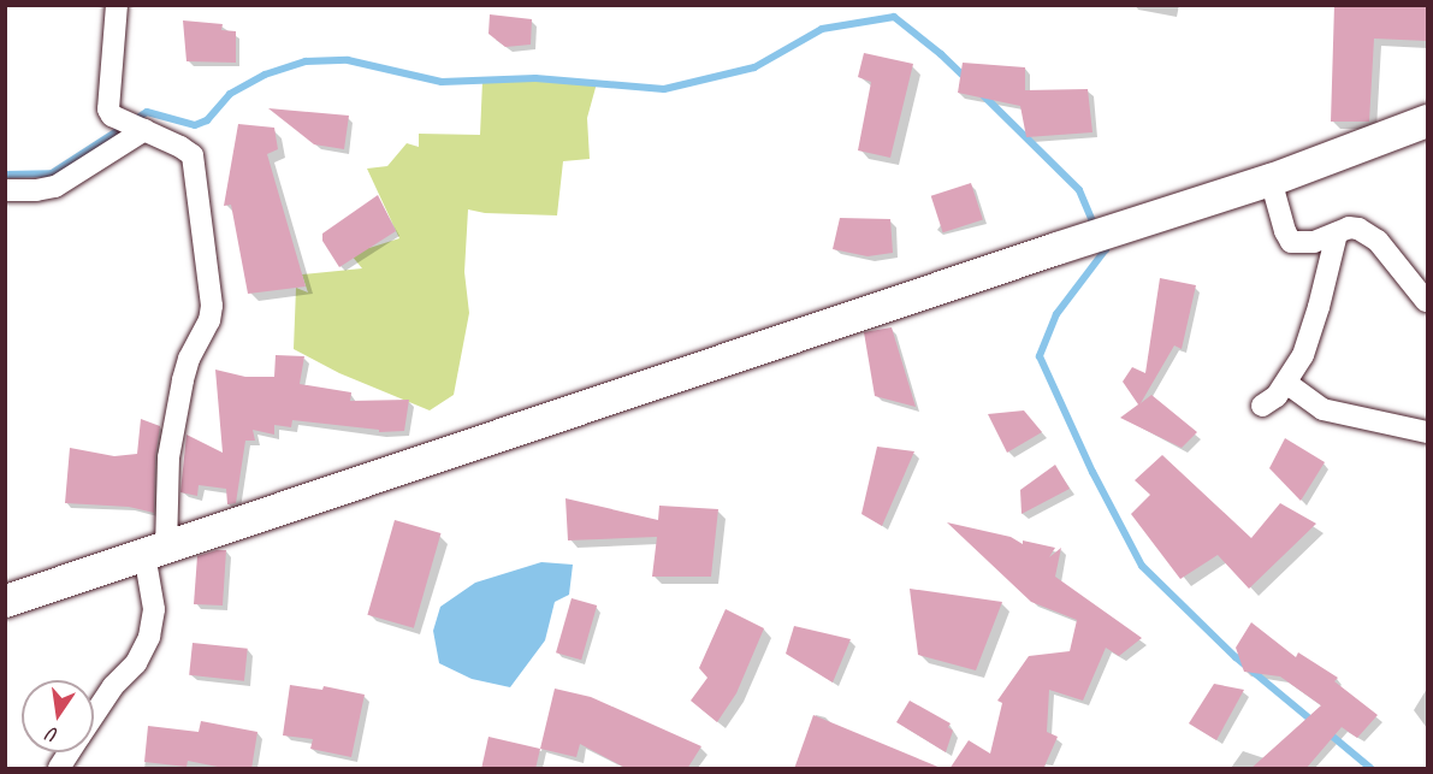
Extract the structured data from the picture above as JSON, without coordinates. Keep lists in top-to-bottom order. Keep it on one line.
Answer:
{"north":"bottom"}
